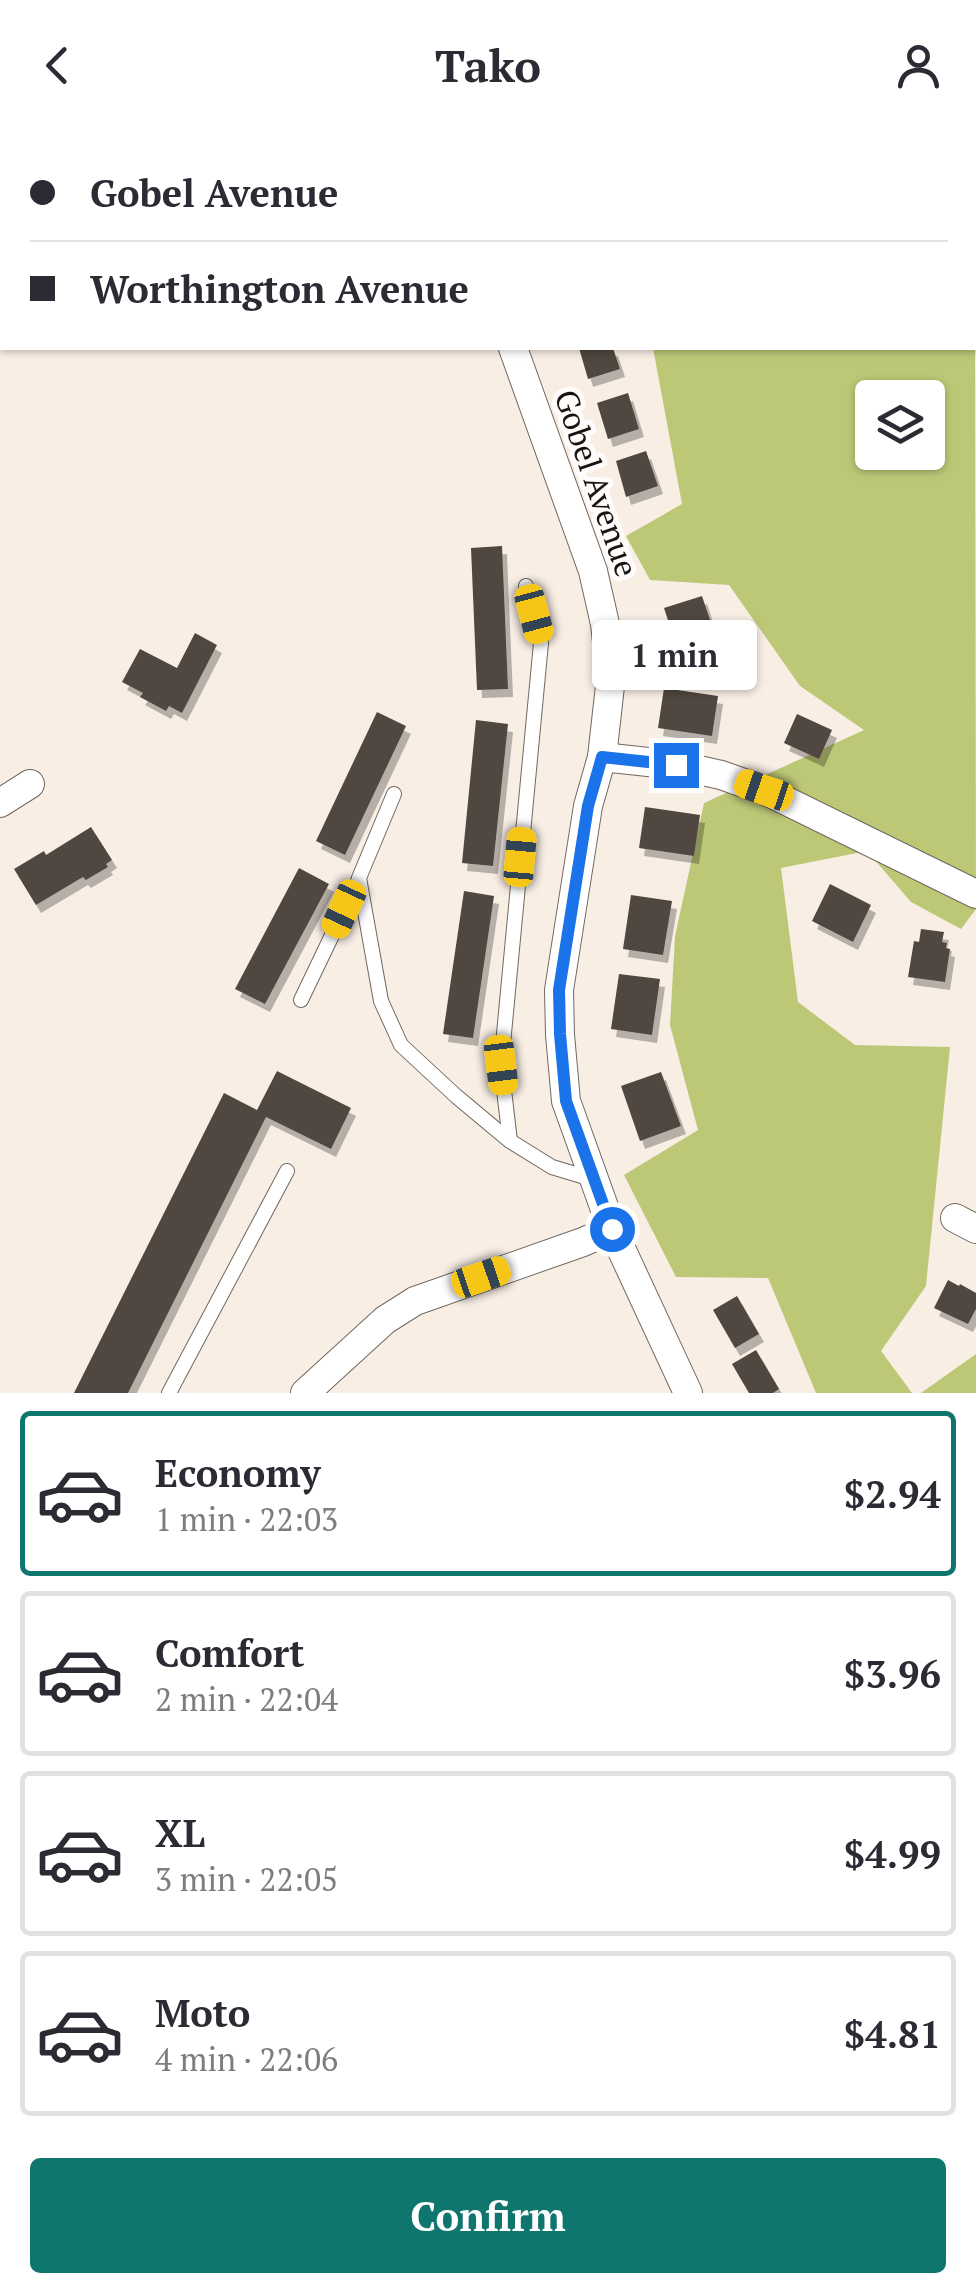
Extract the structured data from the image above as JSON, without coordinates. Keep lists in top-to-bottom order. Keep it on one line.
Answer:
{"streets":{"street":["Gobel Avenue"]},"page":{"header":"Tako","banner":["Gobel Avenue","Worthington Avenue"],"bubble":"1 min","list":[{"name":"Economy","note":"1 min · 22:03","value":"$2.94"},{"name":"Comfort","note":"2 min · 22:04","value":"$3.96"},{"name":"XL","note":"3 min · 22:05","value":"$4.99"},{"name":"Moto","note":"4 min · 22:06","value":"$4.81"}],"buttons":"Confirm"}}
